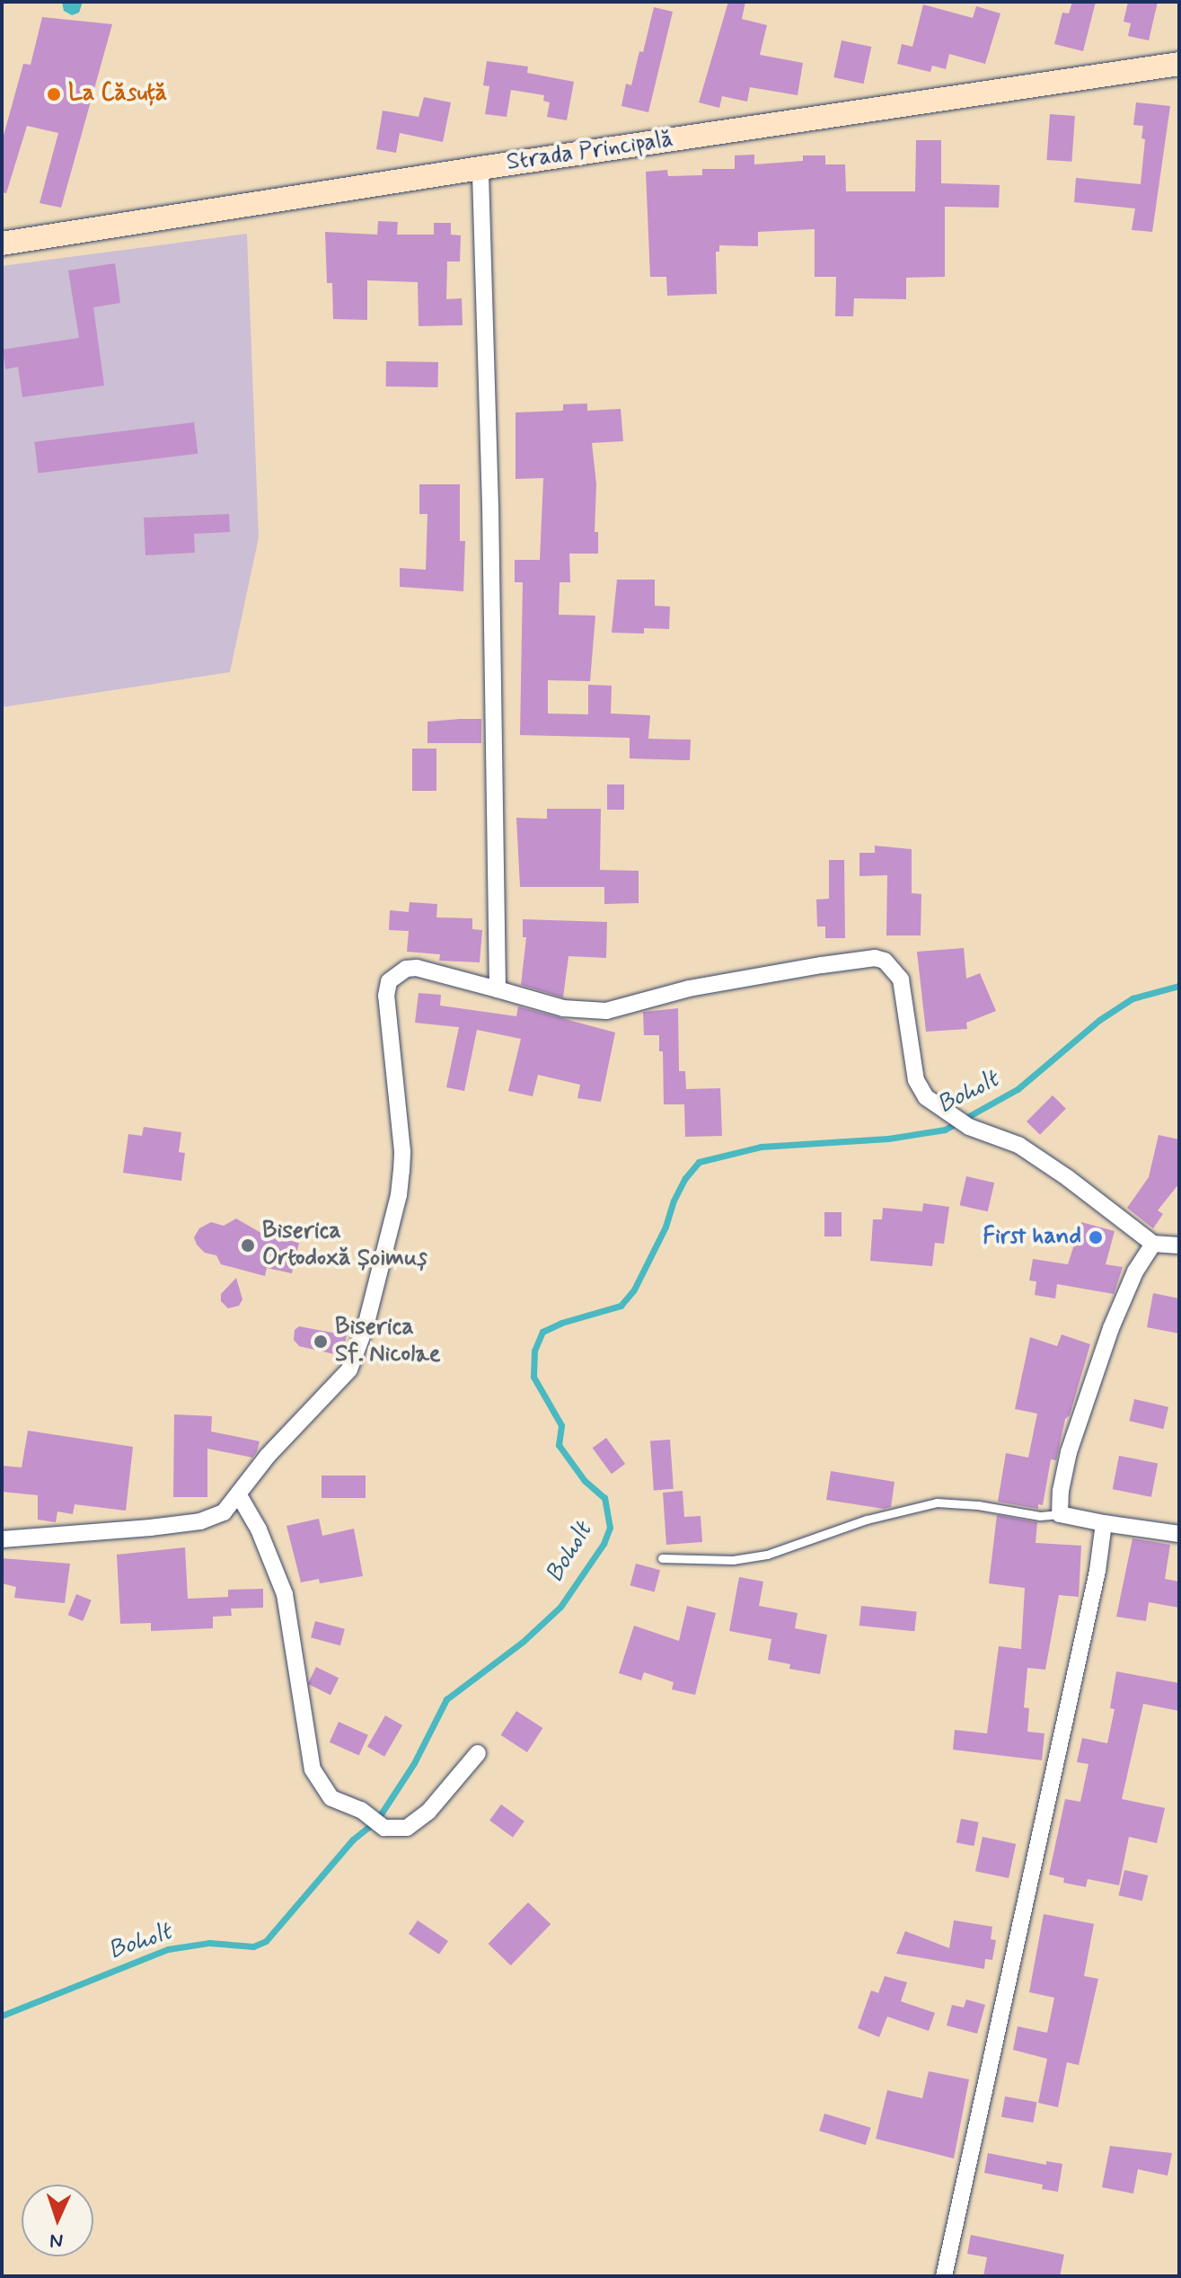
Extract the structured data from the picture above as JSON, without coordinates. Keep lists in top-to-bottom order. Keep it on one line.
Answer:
{"streets":{"main road":["Strada Principală"]},"water":["Boholt"],"places":["La Căsuță","First hand","Biserica Ortodoxă Șoimuș","Biserica Sf. Nicolae"],"north":"bottom"}
